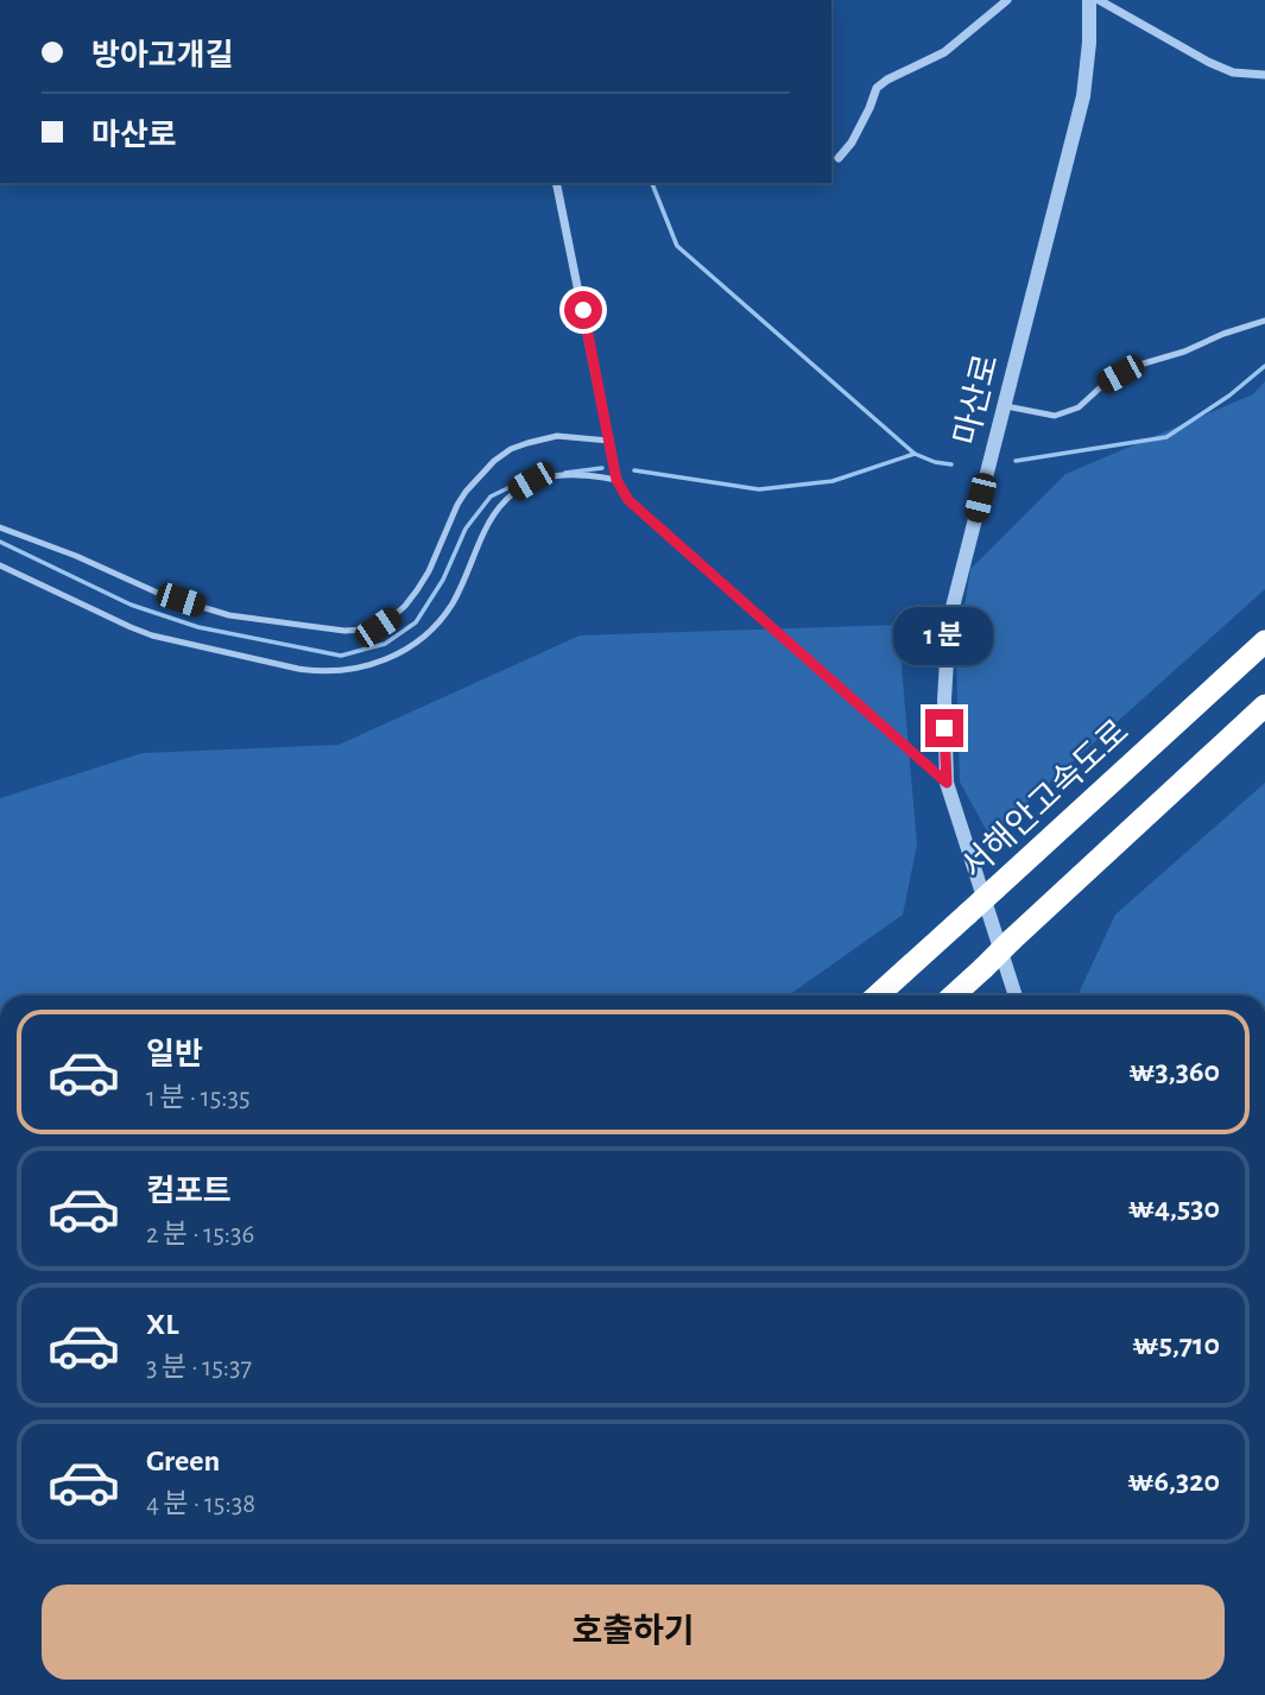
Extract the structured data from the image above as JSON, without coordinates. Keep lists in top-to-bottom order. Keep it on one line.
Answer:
{"streets":{"highway":["서해안고속도로"],"street":["마산로"]},"page":{"banner":["방아고개길","마산로"],"bubble":"1 분","list":[{"name":"일반","note":"1 분 · 15:35","value":"₩3,360"},{"name":"컴포트","note":"2 분 · 15:36","value":"₩4,530"},{"name":"XL","note":"3 분 · 15:37","value":"₩5,710"},{"name":"Green","note":"4 분 · 15:38","value":"₩6,320"}],"buttons":"호출하기"}}
